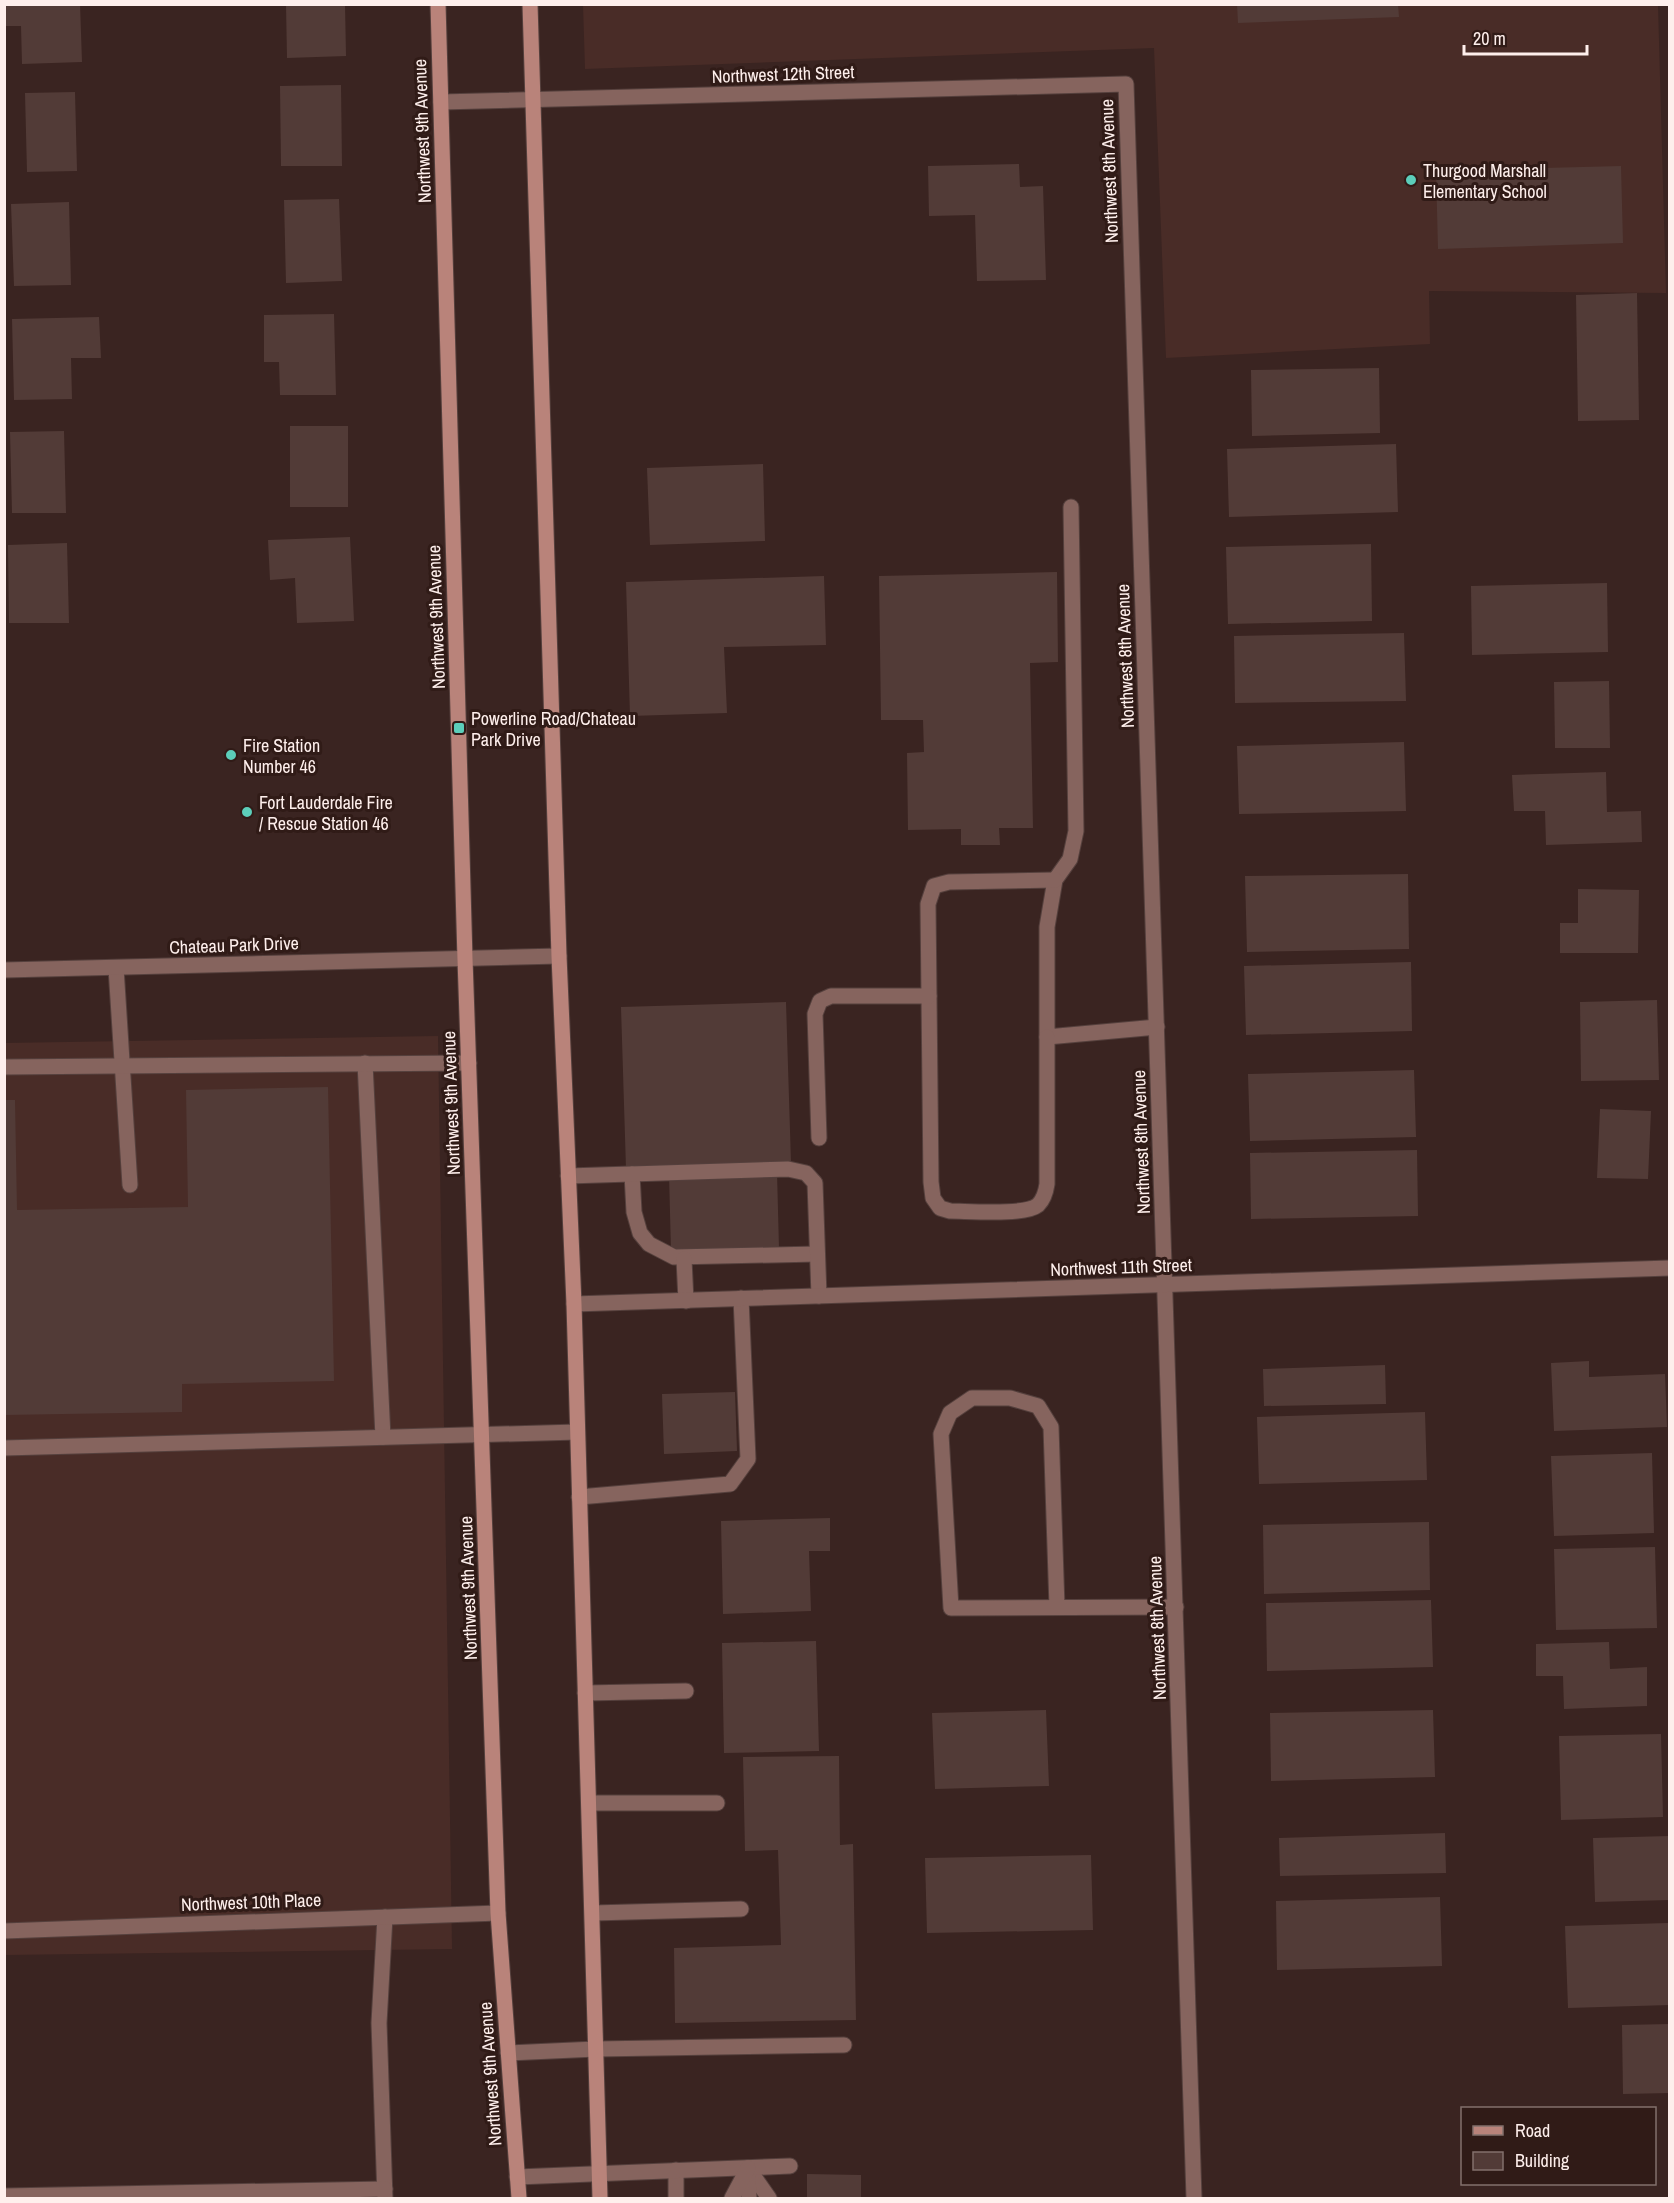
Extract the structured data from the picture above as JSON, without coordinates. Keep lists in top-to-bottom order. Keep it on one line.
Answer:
{"streets":{"main road":["Northwest 9th Avenue"],"street":["Northwest 12th Street","Northwest 8th Avenue","Chateau Park Drive","Northwest 11th Street","Northwest 10th Place"]},"crossings":[["Northwest 12th Street","Northwest 9th Avenue"],["Northwest 12th Street","Northwest 8th Avenue"],["Northwest 9th Avenue","Chateau Park Drive"],["Northwest 9th Avenue","Northwest 10th Place"],["Northwest 8th Avenue","Northwest 11th Street"]],"places":{"other":["Thurgood Marshall Elementary School","Fire Station Number 46","Fort Lauderdale Fire / Rescue Station 46"],"transit":["Powerline Road/Chateau Park Drive"]},"legend":["Road","Building"],"scale_bar":"20 m"}
